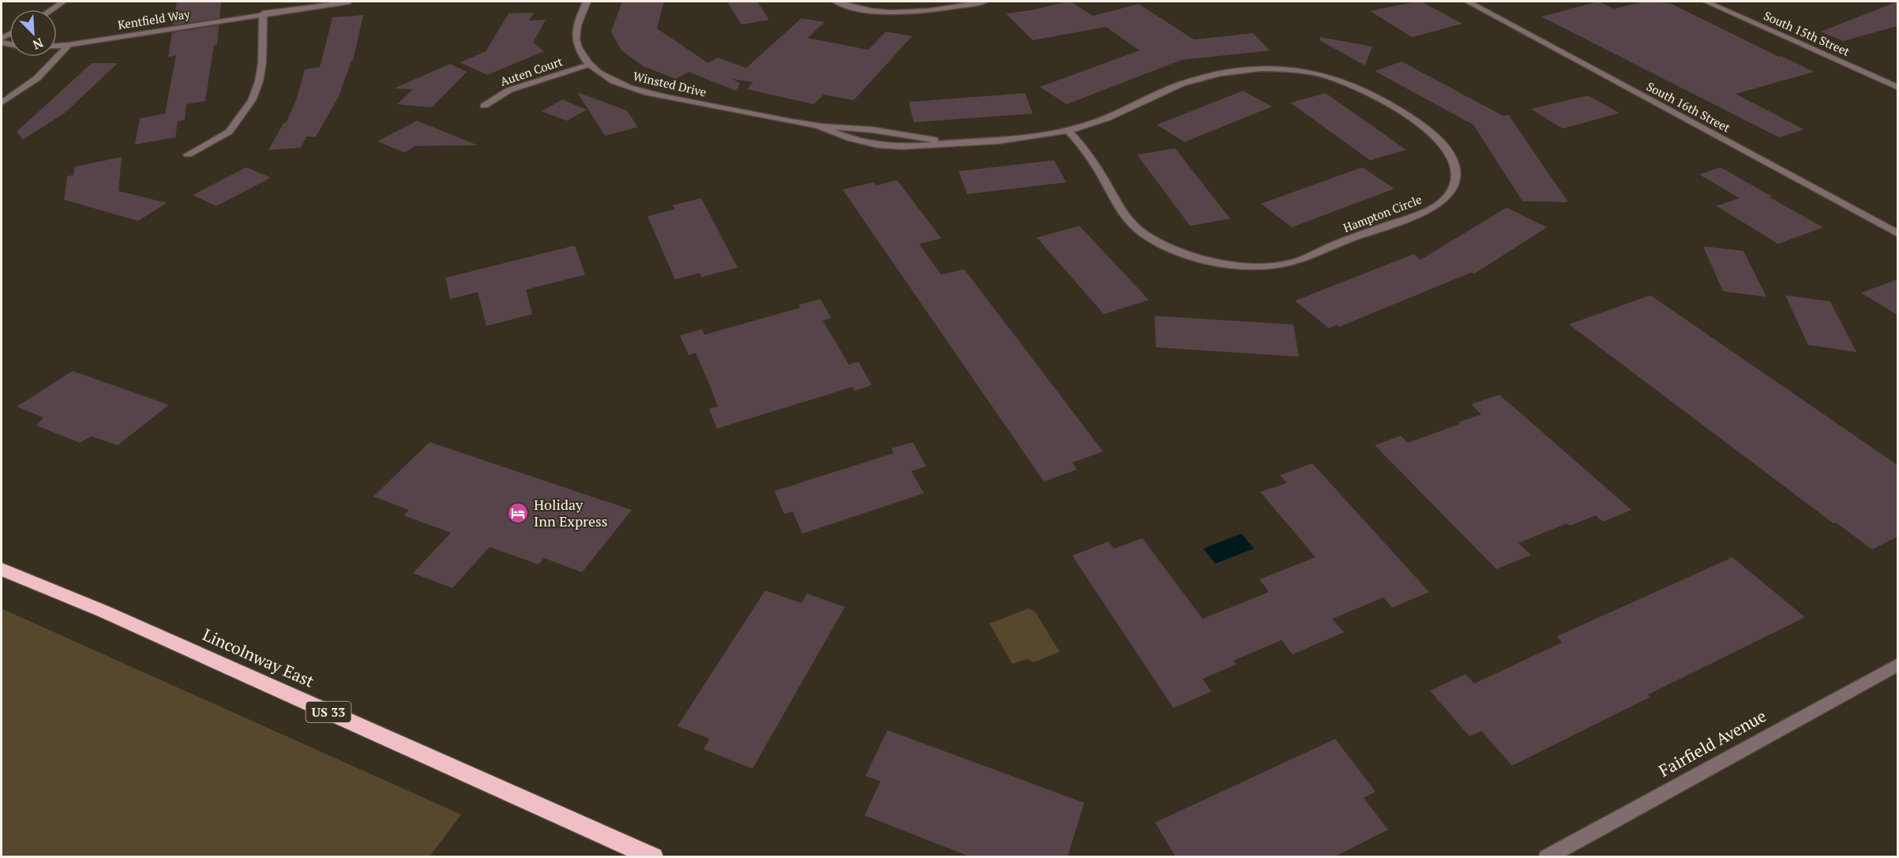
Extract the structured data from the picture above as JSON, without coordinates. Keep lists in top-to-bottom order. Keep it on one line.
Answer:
{"streets":{"highway":["Lincolnway East","US 33"],"street":["Kentfield Way","South 15th Street","Auten Court","Winsted Drive","South 16th Street","Hampton Circle","Fairfield Avenue"]},"crossings":[["Auten Court","Winsted Drive"],["Winsted Drive","Hampton Circle"]],"places":{"hotel":["Holiday Inn Express"]},"north":"bottom right"}
